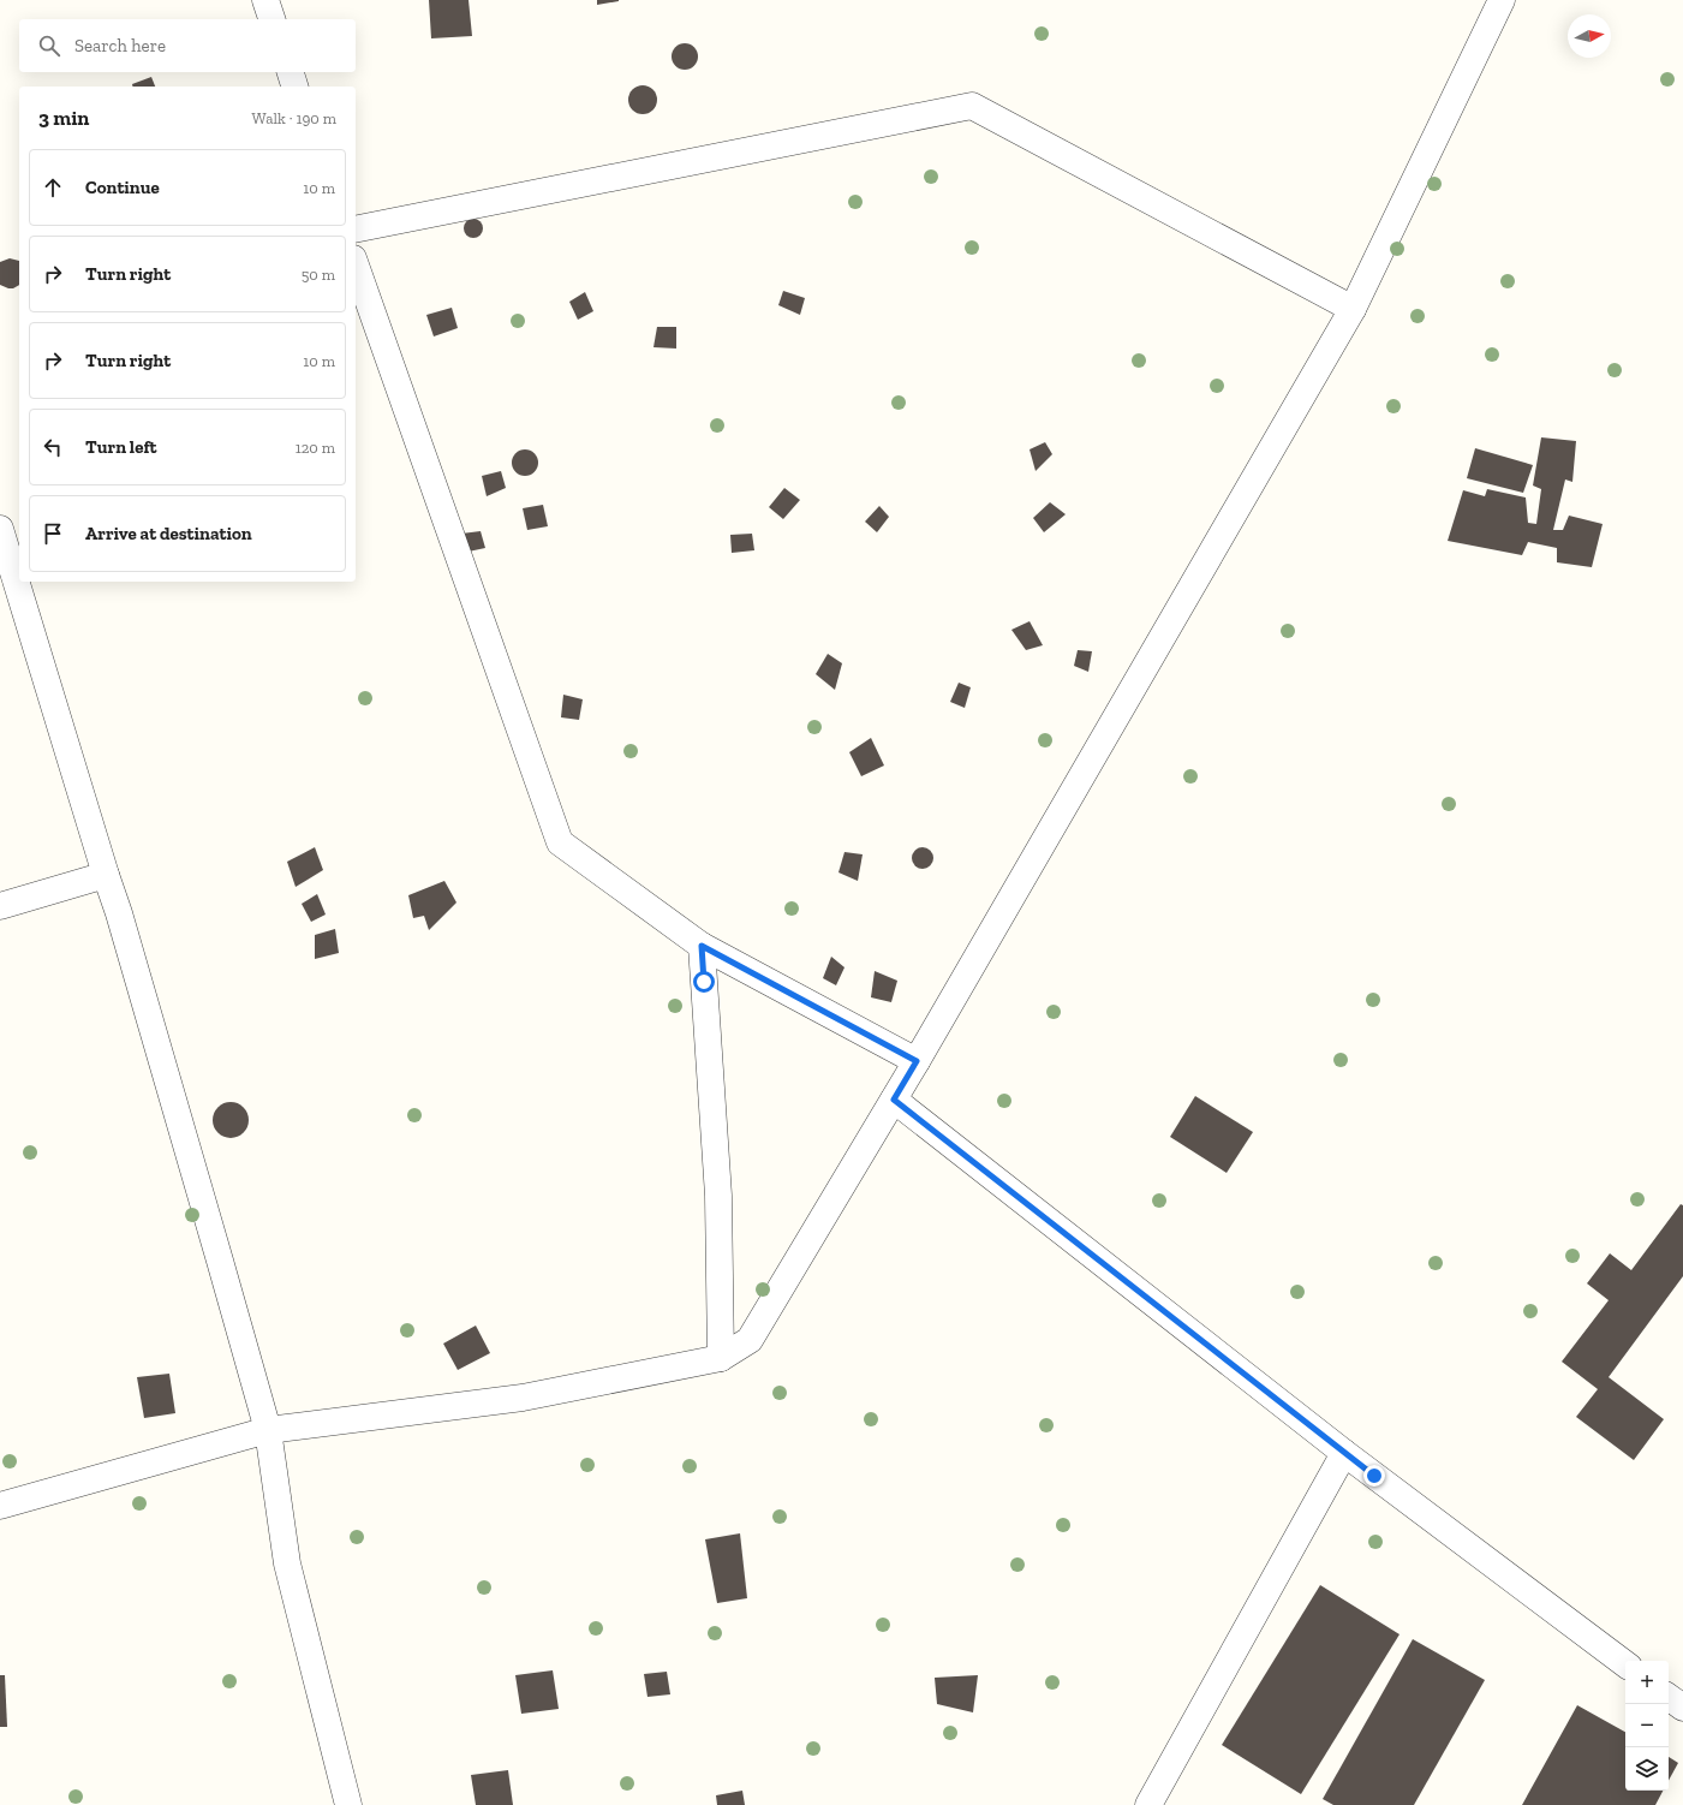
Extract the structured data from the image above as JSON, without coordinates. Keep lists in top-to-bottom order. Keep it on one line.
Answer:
{"north":"right","page":{"search":"Search here","heading":["3 min","Walk · 190 m"],"list":[["Continue","10 m"],["Turn right","50 m"],["Turn right","10 m"],["Turn left","120 m"],"Arrive at destination"],"map_buttons":["+","−"]}}
